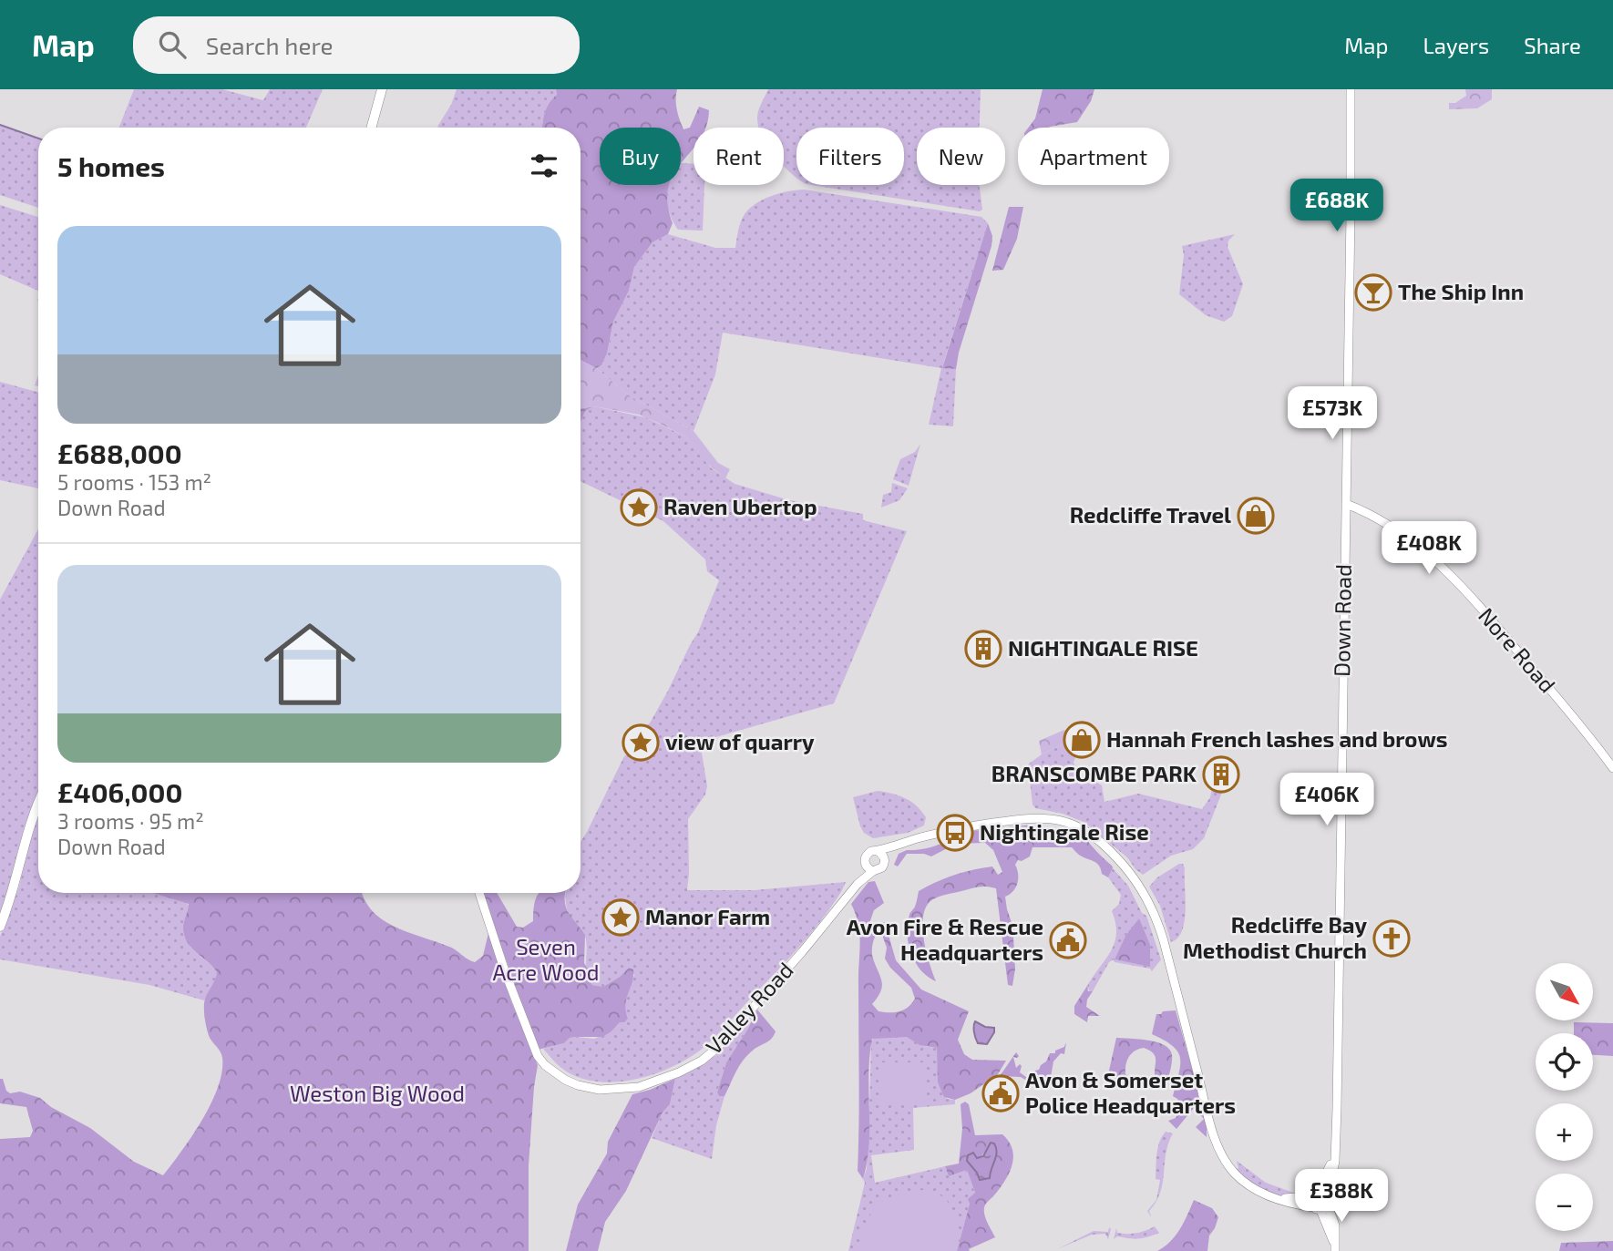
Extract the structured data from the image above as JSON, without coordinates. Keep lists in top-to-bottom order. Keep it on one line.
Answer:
{"streets":{"street":["Down Road","Nore Road","Valley Road"]},"crossings":[["Down Road","Nore Road"]],"parks":["Seven Acre Wood","Weston Big Wood"],"places":{"bar":["The Ship Inn"],"place":["Raven Ubertop","view of quarry","Manor Farm"],"shop":["Redcliffe Travel","Hannah French lashes and brows"],"building":["NIGHTINGALE RISE","BRANSCOMBE PARK"],"bus stop":["Nightingale Rise"],"church":["Redcliffe Bay Methodist Church"],"public building":["Avon Fire & Rescue Headquarters","Avon & Somerset Police Headquarters"]},"north":"bottom right","page":{"header":"Map","search":"Search here","nav":["Map","Layers","Share"],"chip":["Buy","Rent","Filters","New","Apartment"],"heading":"5 homes","price":["£688K","£573K","£408K","£406K","£388K"],"list":[{"name":"£688,000","note":"5 rooms · 153 m² · Down Road"},{"name":"£406,000","note":"3 rooms · 95 m² · Down Road"}],"map_buttons":["+","−"]}}
